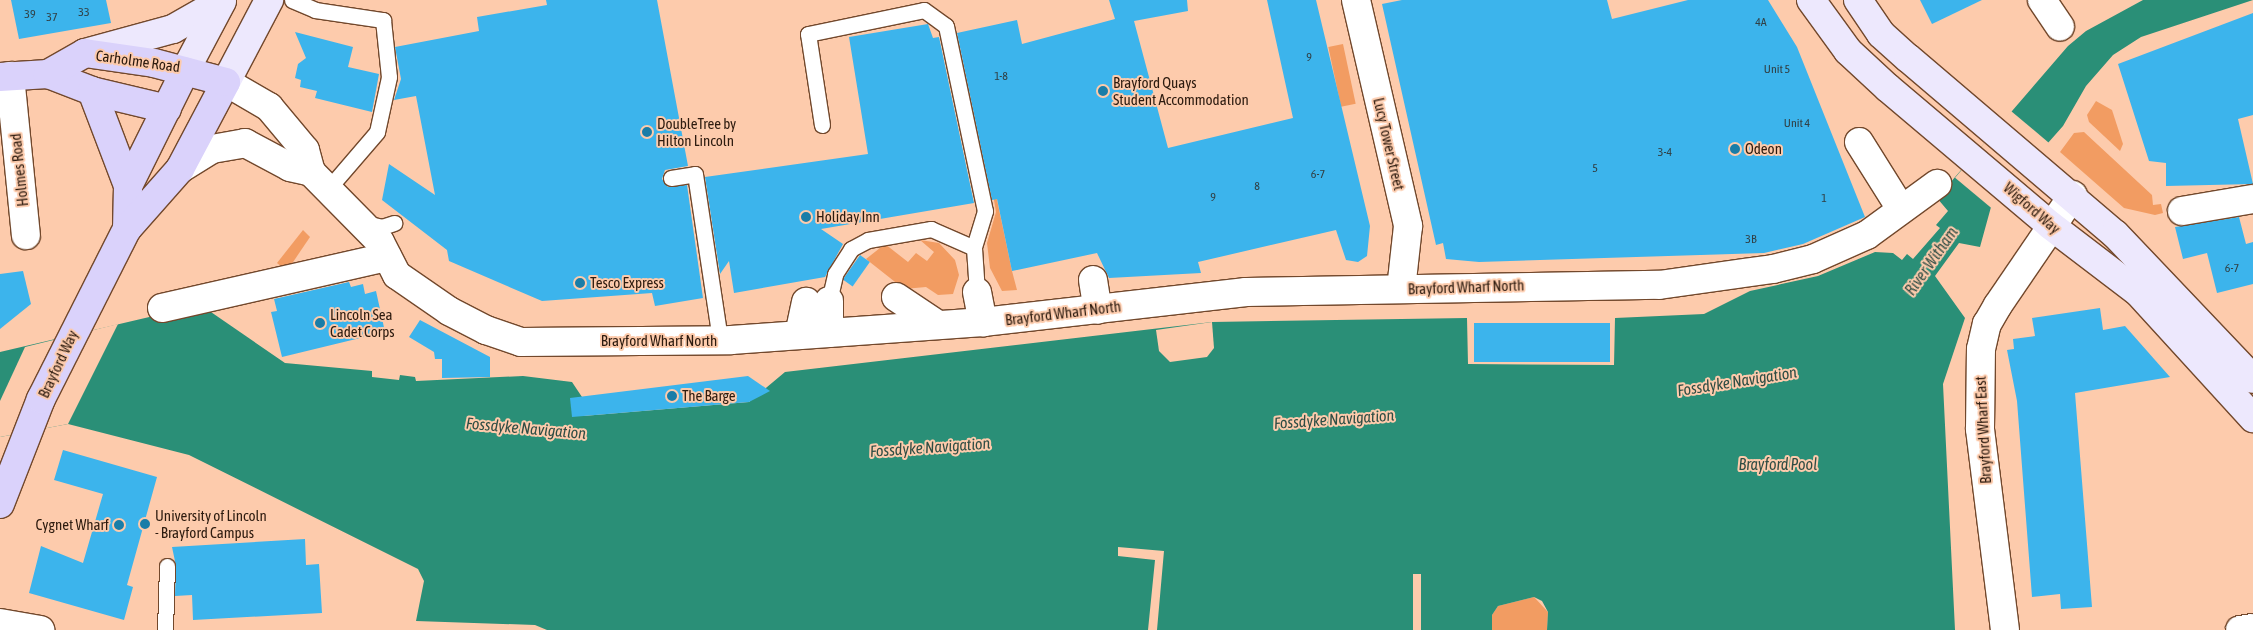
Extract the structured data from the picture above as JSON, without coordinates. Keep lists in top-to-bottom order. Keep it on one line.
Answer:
{"streets":{"main road":["Carholme Road","Wigford Way","Brayford Way"],"street":["Lucy Tower Street","Holmes Road","Brayford Wharf North","Brayford Wharf East"]},"crossings":[["Carholme Road","Holmes Road"],["Lucy Tower Street","Brayford Wharf North"],["Wigford Way","Brayford Wharf East"]],"water":["River Witham","Fossdyke Navigation","Brayford Pool"],"places":["Brayford Quays Student Accommodation","DoubleTree by Hilton Lincoln","Odeon","Holiday Inn","Tesco Express","Lincoln Sea Cadet Corps","The Barge","University of Lincoln - Brayford Campus","Cygnet Wharf"],"house_numbers":["33","39","37","4A","9","Unit 5","1-8","Unit 4","3-4","5","6-7","8","9","1","3B","6-7"]}
